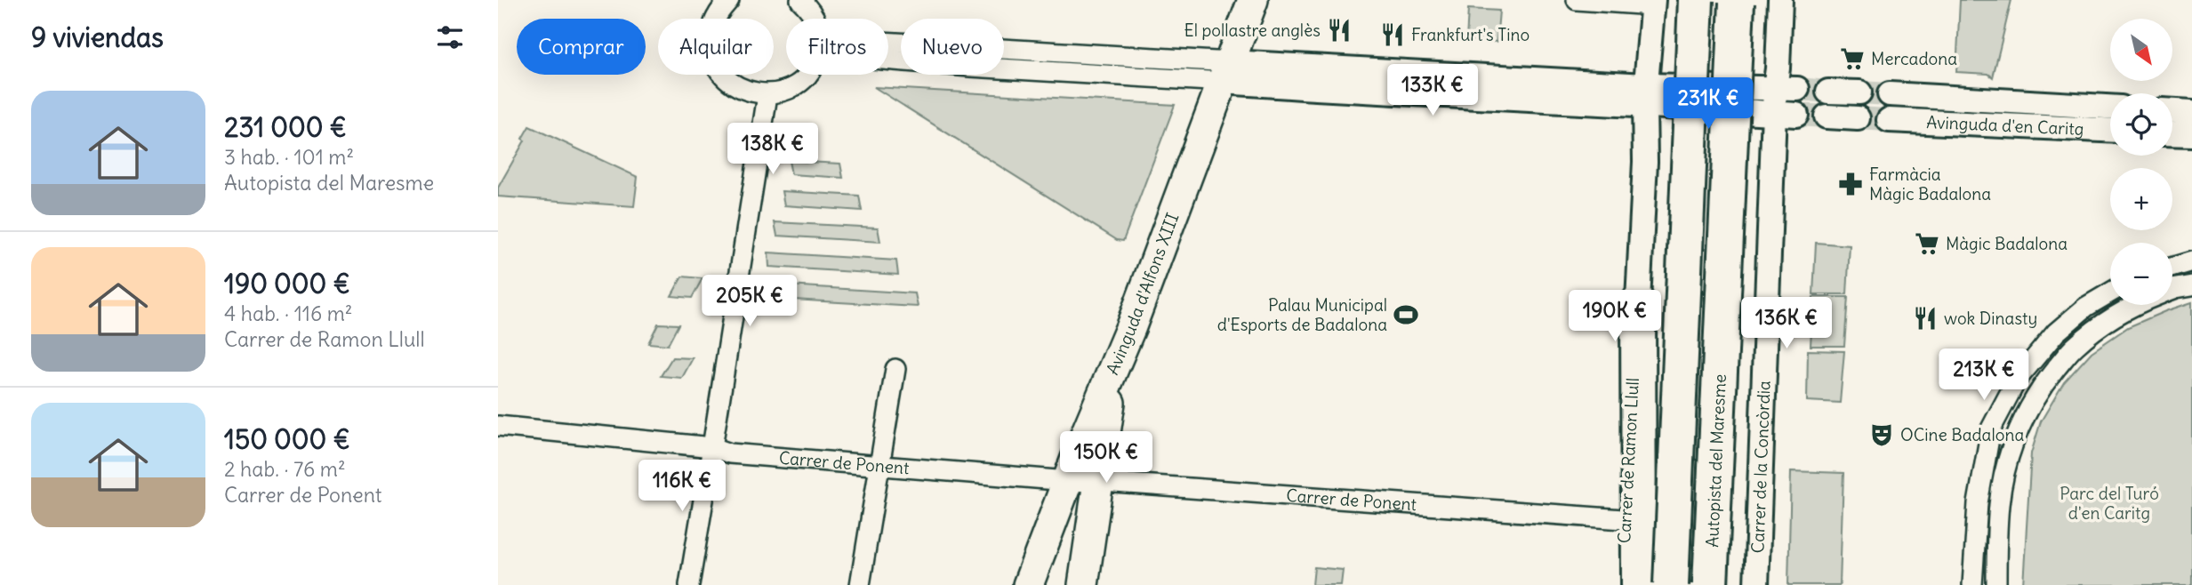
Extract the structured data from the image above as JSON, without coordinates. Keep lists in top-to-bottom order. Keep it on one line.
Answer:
{"streets":{"highway":["Autopista del Maresme"],"main road":["Avinguda d'Alfons XIII"],"street":["Avinguda d'en Caritg","Carrer de Ramon Llull","Carrer de Ponent","Carrer de la Concòrdia"]},"crossings":[["Avinguda d'Alfons XIII","Carrer de Ponent"],["Carrer de Ramon Llull","Carrer de Ponent"]],"parks":["Parc del Turó d'en Caritg"],"places":{"restaurant":["El pollastre anglès","Frankfurt's Tino","wok Dinasty"],"supermarket":["Mercadona","Màgic Badalona"],"pharmacy":["Farmàcia Màgic Badalona"],"sports":["Palau Municipal d'Esports de Badalona"],"theatre":["OCine Badalona"]},"north":"bottom right","page":{"heading":"9 viviendas","map_buttons":["+","−"],"chip":["Comprar","Alquilar","Filtros","Nuevo"],"price":["133K €","231K €","138K €","205K €","190K €","136K €","213K €","150K €","116K €"],"list":[{"name":"231 000 €","note":"3 hab. · 101 m² · Autopista del Maresme"},{"name":"190 000 €","note":"4 hab. · 116 m² · Carrer de Ramon Llull"},{"name":"150 000 €","note":"2 hab. · 76 m² · Carrer de Ponent"}]}}
